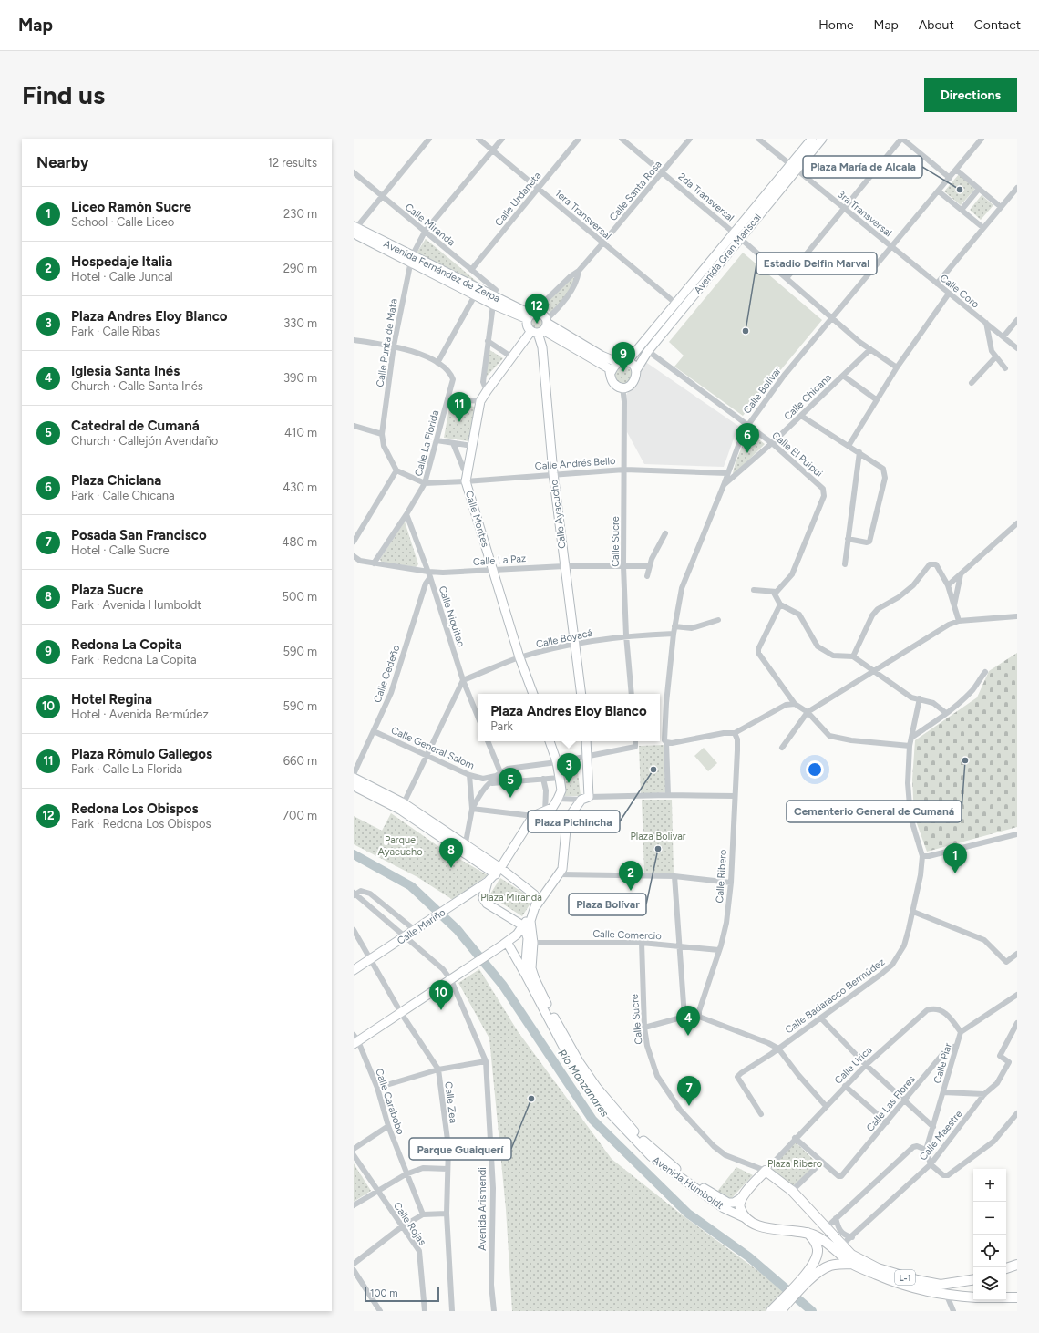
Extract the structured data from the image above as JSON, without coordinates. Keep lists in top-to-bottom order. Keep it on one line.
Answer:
{"streets":{"main road":["Avenida Humboldt","L-1"],"street":["Calle Santa Rosa","2da Transversal","Calle Urdaneta","3ra Transversal","1era Transversal","Calle Miranda","Avenida Gran Mariscal","Avenida Fernández de Zerpa","Calle Coro","Calle Punta de Mata","Calle Bolívar","Calle Chicana","Calle La Florida","Calle El Puipui","Calle Andrés Bello","Calle Ayacucho","Calle Montes","Calle Sucre","Calle La Paz","Calle Niquitao","Calle Boyacá","Calle Cedeño","Calle General Salom","Calle Ribero","Calle Mariño","Calle Comercio","Calle Badaracco Bermúdez","Calle Piar","Calle Urica","Calle Carabobo","Calle Zea","Calle Las Flores","Calle Maestre","Avenida Arismendi","Calle Rojas"]},"crossings":[["Calle Santa Rosa","2da Transversal"],["Calle Santa Rosa","1era Transversal"],["Calle Santa Rosa","Avenida Fernández de Zerpa"],["Calle Santa Rosa","Calle Ayacucho"],["Calle Santa Rosa","Calle Montes"],["2da Transversal","Avenida Gran Mariscal"],["2da Transversal","Calle Bolívar"],["2da Transversal","Calle Chicana"],["Calle Urdaneta","1era Transversal"],["Calle Urdaneta","Calle Miranda"],["3ra Transversal","Avenida Gran Mariscal"],["3ra Transversal","Calle Coro"],["3ra Transversal","Calle Bolívar"],["1era Transversal","Avenida Gran Mariscal"],["1era Transversal","Calle Punta de Mata"],["Calle Miranda","Calle Punta de Mata"],["Avenida Gran Mariscal","Calle El Puipui"],["Avenida Gran Mariscal","Calle Sucre"],["Avenida Fernández de Zerpa","Calle Punta de Mata"],["Avenida Fernández de Zerpa","Calle Ayacucho"],["Calle Coro","Calle Bolívar"],["Calle Bolívar","Calle Chicana"],["Calle Bolívar","Calle El Puipui"],["Calle Bolívar","Calle Andrés Bello"],["Calle Bolívar","Calle Boyacá"],["Calle Chicana","Calle El Puipui"],["Calle La Florida","Calle Andrés Bello"],["Calle La Florida","Calle La Paz"],["Calle La Florida","Calle Niquitao"],["Calle Andrés Bello","Calle Ayacucho"],["Calle Andrés Bello","Calle Montes"],["Calle Andrés Bello","Calle Sucre"],["Calle Ayacucho","Calle Montes"],["Calle Ayacucho","Calle La Paz"],["Calle Ayacucho","Calle Boyacá"],["Calle Montes","Calle La Paz"],["Calle Montes","Calle Boyacá"],["Calle Sucre","Calle La Paz"],["Calle Sucre","Calle Boyacá"],["Calle Sucre","Calle Comercio"],["Calle Sucre","Calle Urica"],["Calle Sucre","L-1"],["Calle La Paz","Calle Niquitao"],["Calle La Paz","Calle Cedeño"],["Calle Niquitao","Calle Boyacá"],["Calle Niquitao","Calle Cedeño"],["Calle Cedeño","Calle General Salom"],["Calle Ribero","Calle Comercio"],["Calle Mariño","Calle Zea"],["Calle Mariño","Avenida Arismendi"],["Calle Comercio","Avenida Humboldt"],["Calle Piar","Calle Urica"],["Calle Piar","Calle Las Flores"],["Calle Urica","L-1"],["Calle Maestre","L-1"],["Avenida Humboldt","L-1"]],"water":["Río Manzanares"],"parks":["Plaza Bolivar","Parque Ayacucho","Plaza Miranda","Plaza Ribero"],"places":["Plaza María de Alcala","Estadio Delfin Marval","Cementerio General de Cumaná","Plaza Pichincha","Plaza Bolívar","Parque Guaiquerí"],"scale_bar":"100 m","page":{"header":"Map","nav":["Home","Map","About","Contact"],"buttons":"Directions","title":"Find us","heading":["Nearby","12 results"],"list":[{"mark":"1","name":"Liceo Ramón Sucre","note":"School · Calle Liceo","value":"230 m"},{"mark":"2","name":"Hospedaje Italia","note":"Hotel · Calle Juncal","value":"290 m"},{"mark":"3","name":"Plaza Andres Eloy Blanco","note":"Park · Calle Ribas","value":"330 m"},{"mark":"4","name":"Iglesia Santa Inés","note":"Church · Calle Santa Inés","value":"390 m"},{"mark":"5","name":"Catedral de Cumaná","note":"Church · Callejón Avendaño","value":"410 m"},{"mark":"6","name":"Plaza Chiclana","note":"Park · Calle Chicana","value":"430 m"},{"mark":"7","name":"Posada San Francisco","note":"Hotel · Calle Sucre","value":"480 m"},{"mark":"8","name":"Plaza Sucre","note":"Park · Avenida Humboldt","value":"500 m"},{"mark":"9","name":"Redona La Copita","note":"Park · Redona La Copita","value":"590 m"},{"mark":"10","name":"Hotel Regina","note":"Hotel · Avenida Bermúdez","value":"590 m"},{"mark":"11","name":"Plaza Rómulo Gallegos","note":"Park · Calle La Florida","value":"660 m"},{"mark":"12","name":"Redona Los Obispos","note":"Park · Redona Los Obispos","value":"700 m"}],"pins":["12","9","11","6","3","5","8","1","2","10","4","7"],"popup":["Plaza Andres Eloy Blanco","Park"],"map_buttons":["+","−"],"scale":"100 m"}}
